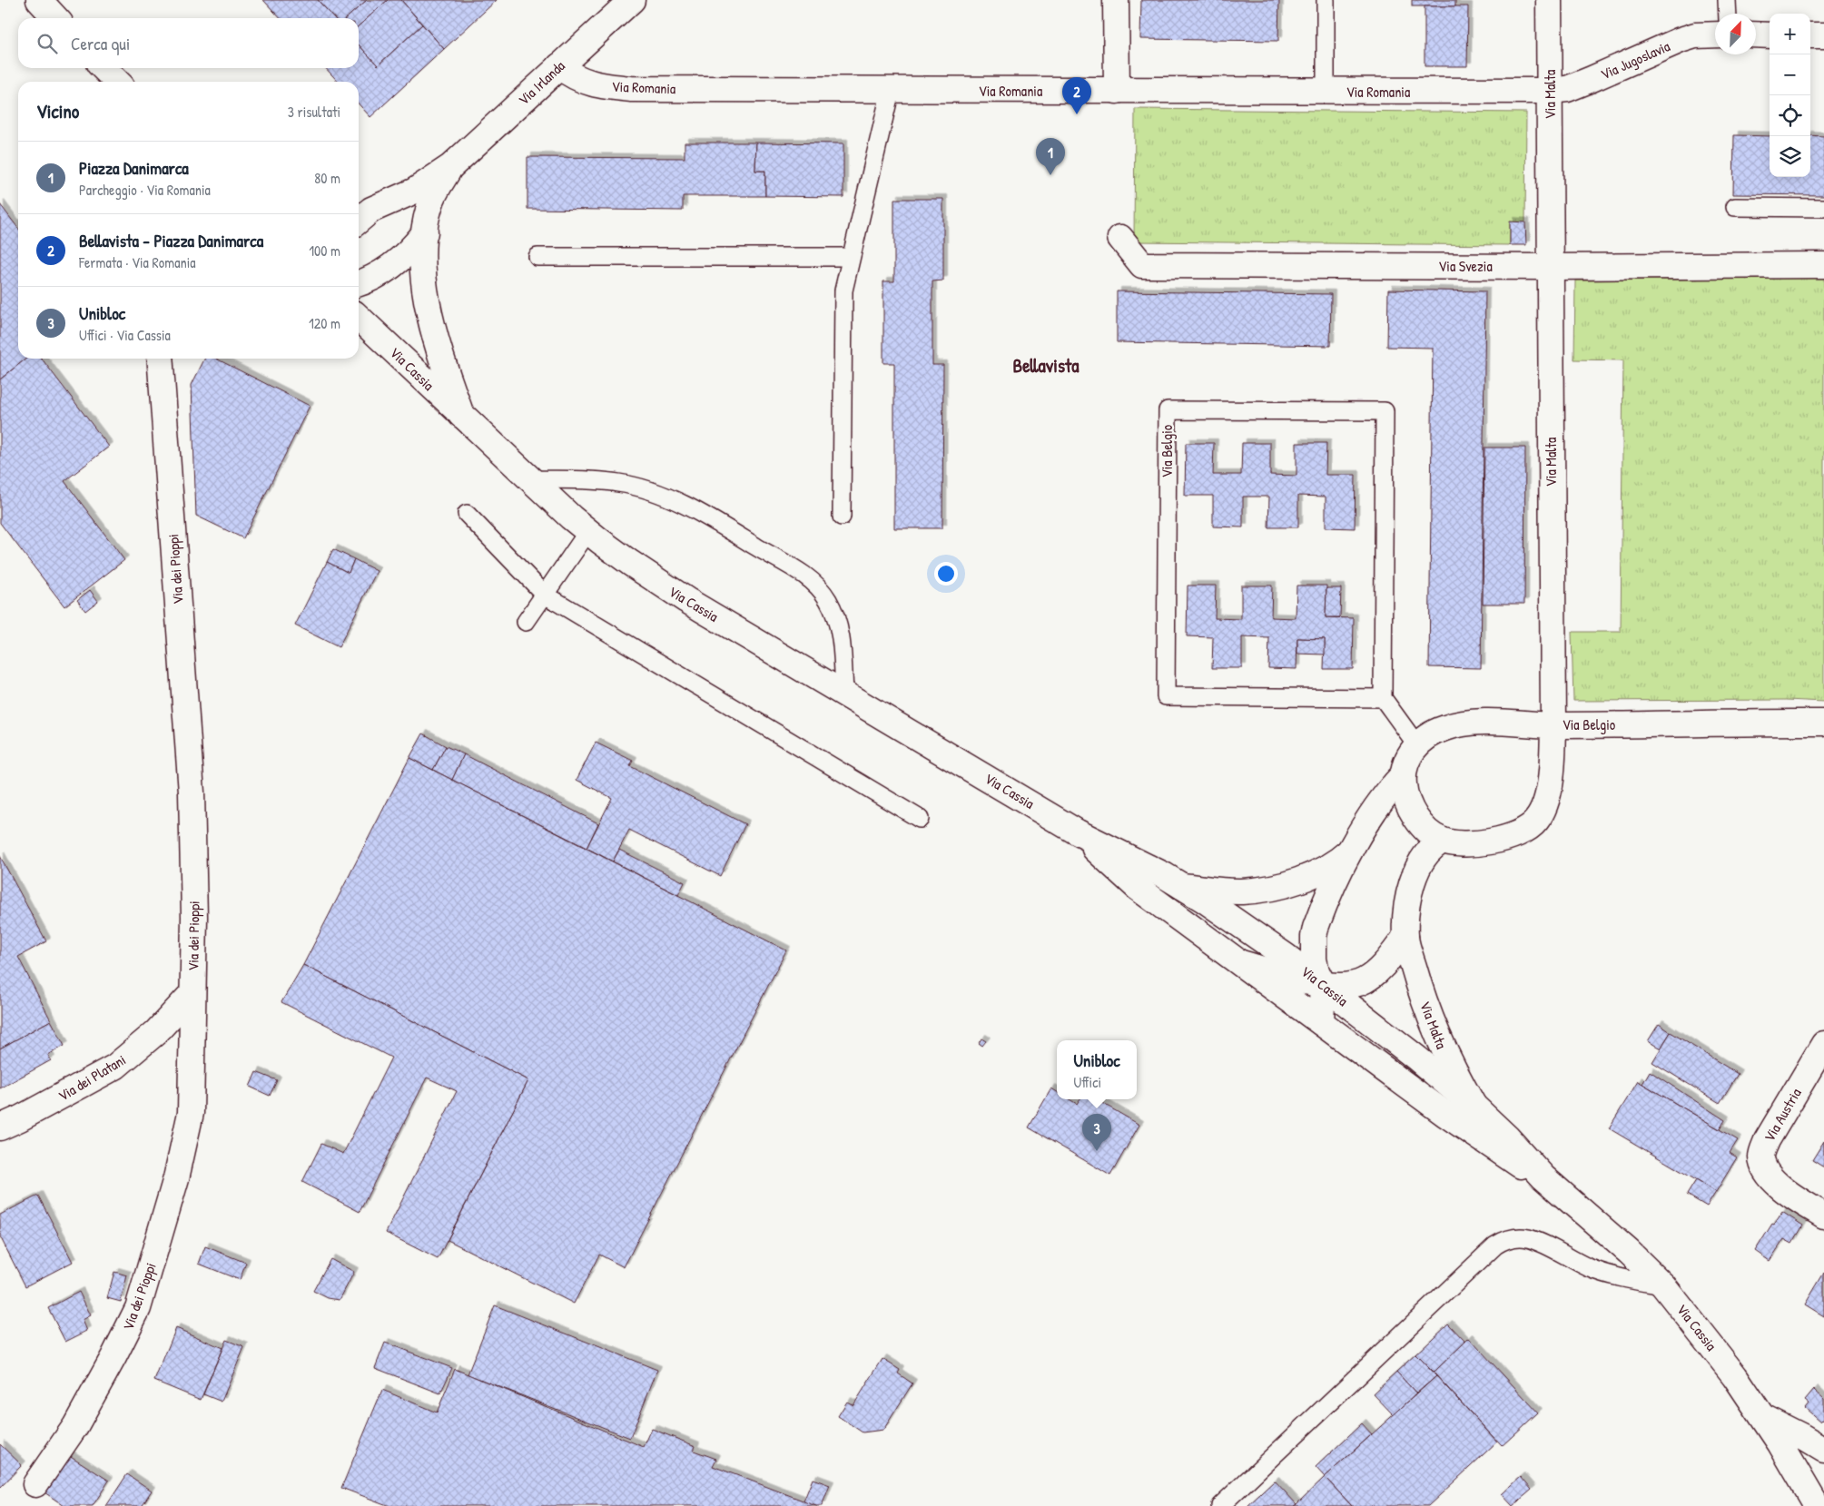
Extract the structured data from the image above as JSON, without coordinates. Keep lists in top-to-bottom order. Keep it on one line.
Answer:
{"streets":{"street":["Via Jugoslavia","Via Irlanda","Via Romania","Via Malta","Via Svezia","Via Cassia","Via Belgio","Via dei Pioppi","Via dei Platani","Via Austria"]},"crossings":[["Via Jugoslavia","Via Romania"],["Via Jugoslavia","Via Malta"],["Via Irlanda","Via Romania"],["Via Irlanda","Via Cassia"],["Via Romania","Via Malta"],["Via Malta","Via Svezia"],["Via Malta","Via Cassia"],["Via Malta","Via Belgio"],["Via dei Pioppi","Via dei Platani"]],"districts":["Bellavista"],"north":"top right","page":{"map_buttons":["+","−"],"search":"Cerca qui","pins":["2","1","3"],"heading":["Vicino","3 risultati"],"list":[{"mark":"1","name":"Piazza Danimarca","note":"Parcheggio · Via Romania","value":"80 m"},{"mark":"2","name":"Bellavista - Piazza Danimarca","note":"Fermata · Via Romania","value":"100 m"},{"mark":"3","name":"Unibloc","note":"Uffici · Via Cassia","value":"120 m"}],"popup":["Unibloc","Uffici"]}}
